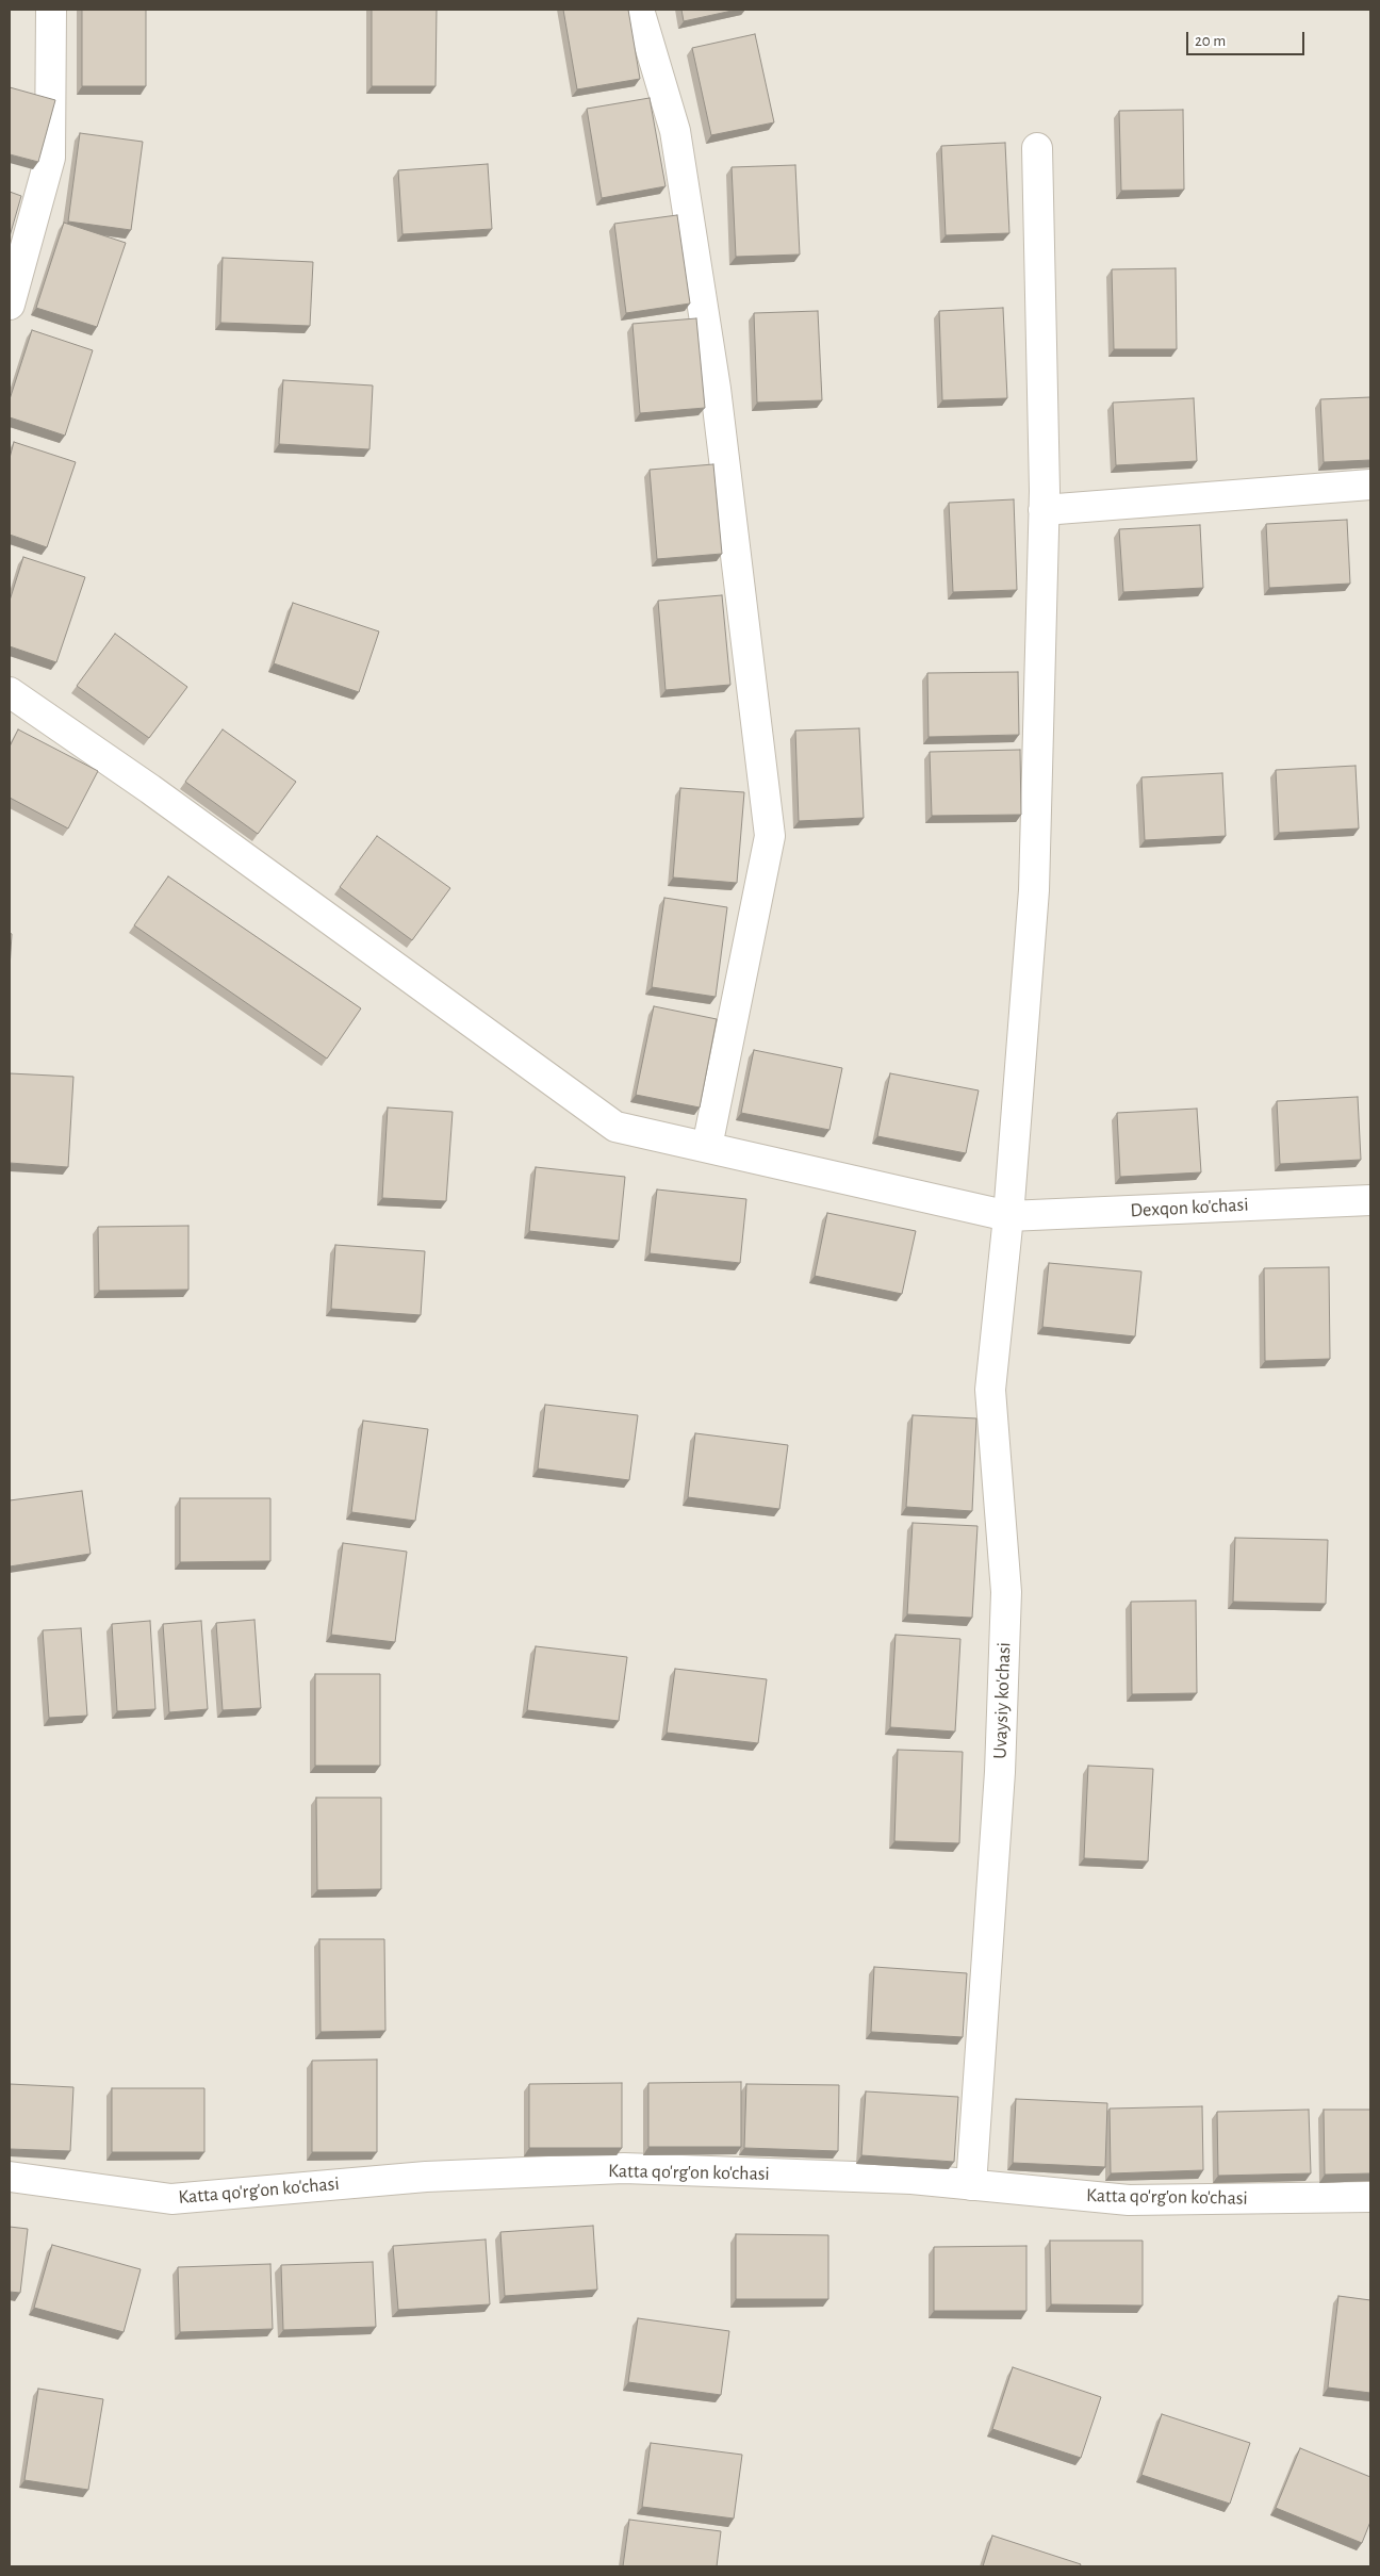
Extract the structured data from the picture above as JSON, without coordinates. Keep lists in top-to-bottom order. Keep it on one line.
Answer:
{"streets":{"street":["Dexqon ko'chasi","Uvaysiy ko'chasi","Katta qo'rg'on ko'chasi"]},"crossings":[["Dexqon ko'chasi","Uvaysiy ko'chasi"],["Uvaysiy ko'chasi","Katta qo'rg'on ko'chasi"]],"scale_bar":"20 m"}
